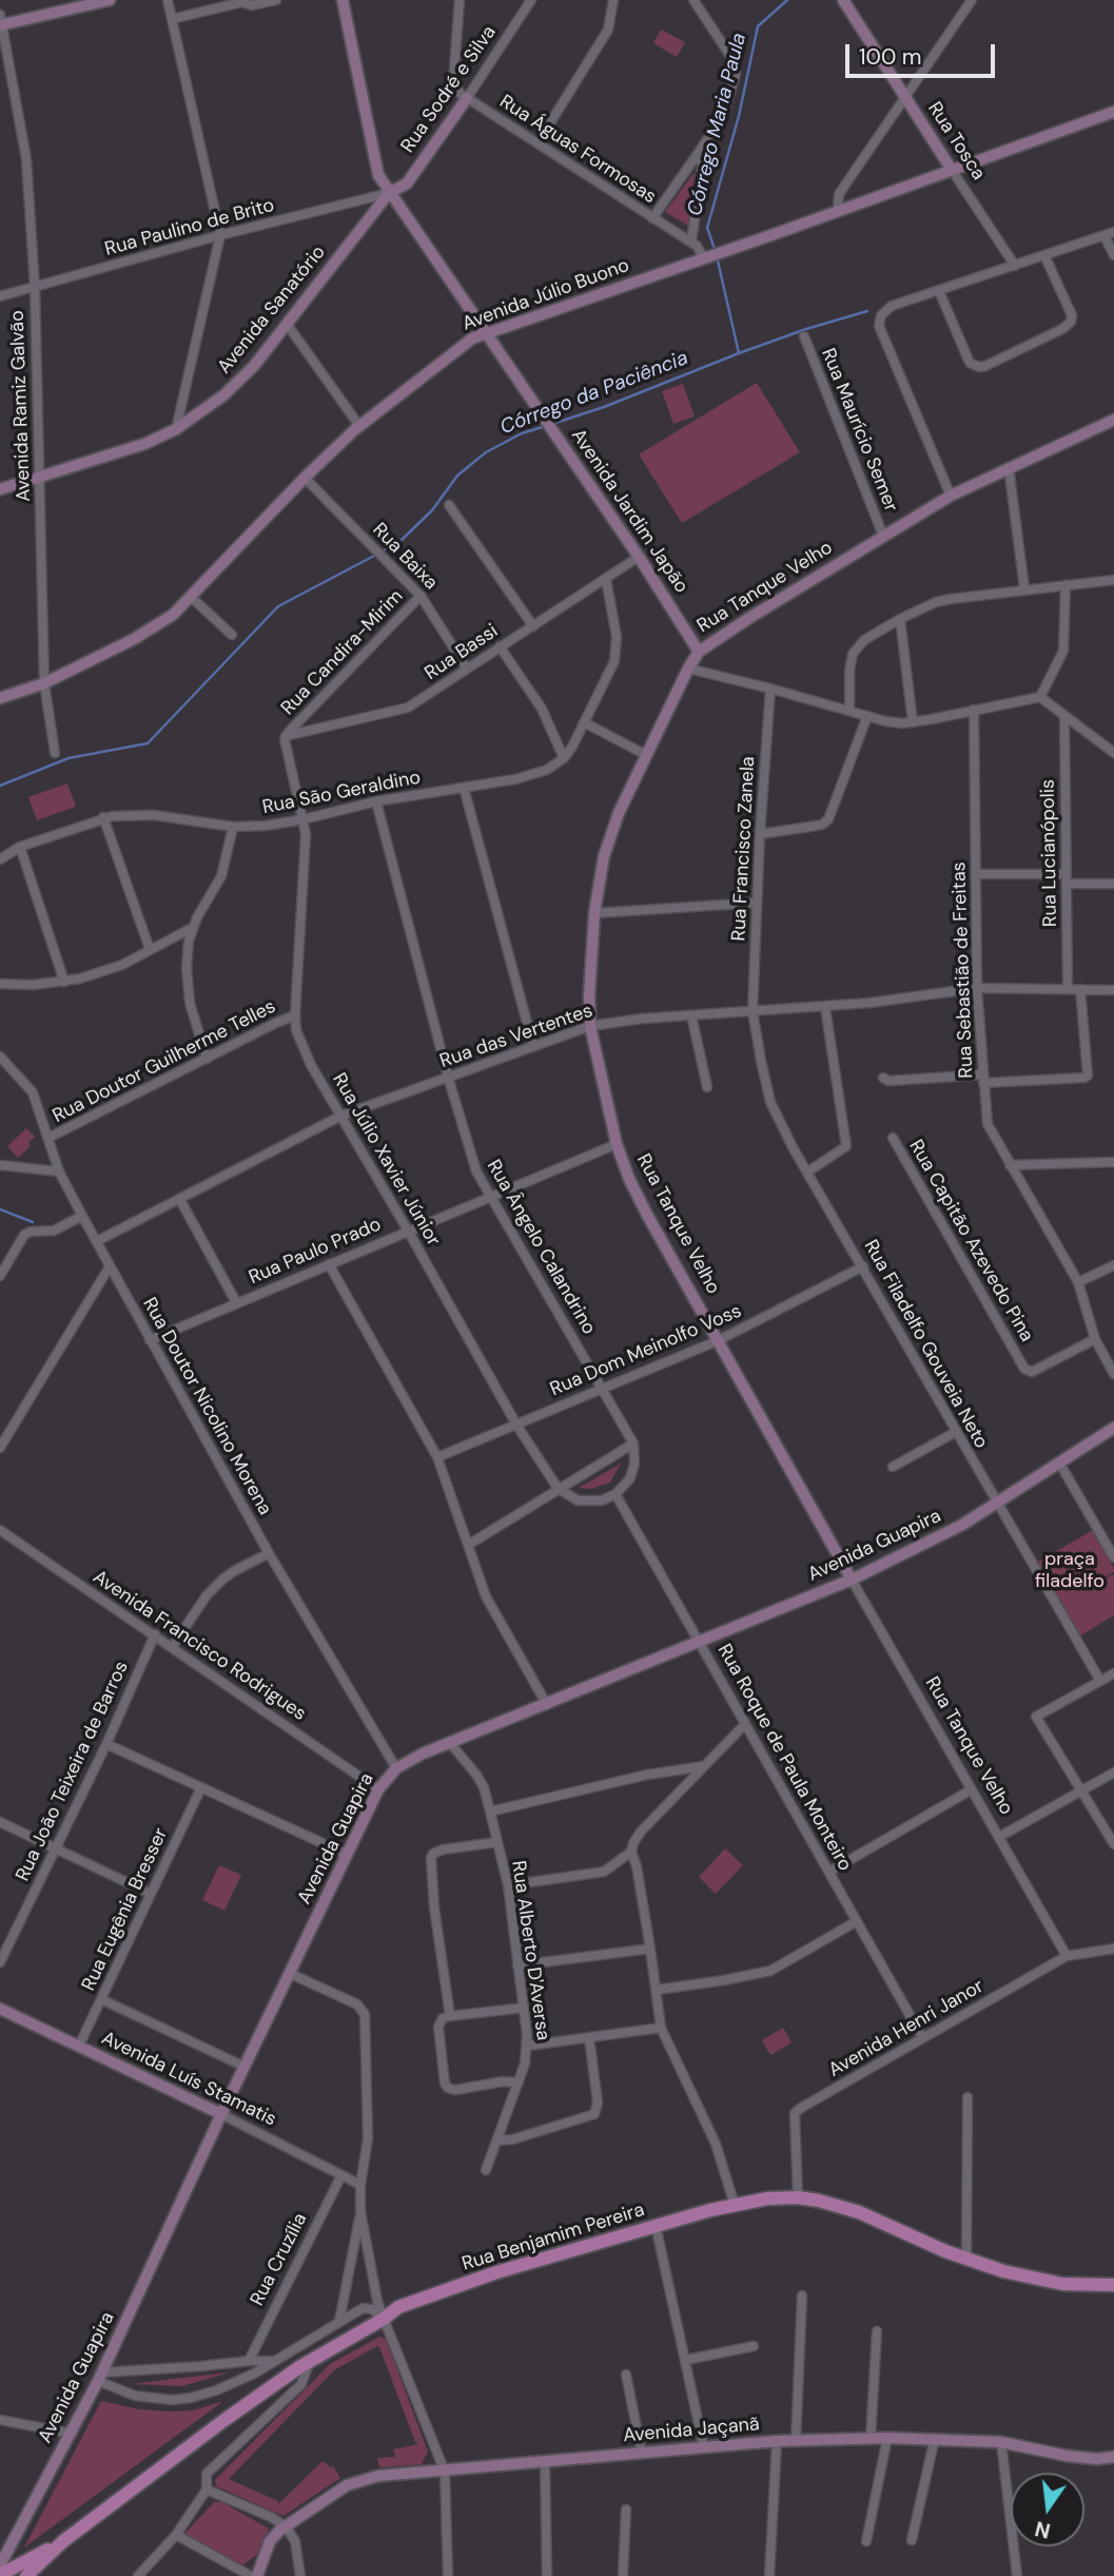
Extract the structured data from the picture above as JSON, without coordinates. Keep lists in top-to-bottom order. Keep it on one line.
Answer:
{"streets":{"main road":["Rua Benjamim Pereira"],"street":["Rua Sodré e Silva","Rua Tosca","Rua Águas Formosas","Rua Paulino de Brito","Avenida Júlio Buono","Avenida Sanatório","Avenida Ramiz Galvão","Rua Maurício Semer","Avenida Jardim Japão","Rua Baixa","Rua Tanque Velho","Rua Candira-Mirim","Rua Bassi","Rua São Geraldino","Rua Francisco Zanela","Rua Lucianópolis","Rua Sebastião de Freitas","Rua das Vertentes","Rua Doutor Guilherme Telles","Rua Júlio Xavier Júnior","Rua Capitão Azevedo Pina","Rua Ângelo Calandrino","Rua Paulo Prado","Rua Filadelfo Gouveia Neto","Rua Dom Meinolfo Voss","Rua Doutor Nicolino Morena","Avenida Guapira","Avenida Francisco Rodrigues","Rua Roque de Paula Monteiro","Rua João Teixeira de Barros","Rua Eugênia Bresser","Rua Alberto D'Aversa","Avenida Henri Janor","Avenida Luís Stamatis","Rua Cruzília","Avenida Jaçanã"]},"crossings":[["Rua Sodré e Silva","Rua Águas Formosas"],["Rua Sodré e Silva","Rua Paulino de Brito"],["Rua Sodré e Silva","Avenida Sanatório"],["Rua Sodré e Silva","Avenida Jardim Japão"],["Rua Tosca","Avenida Júlio Buono"],["Rua Águas Formosas","Avenida Júlio Buono"],["Rua Paulino de Brito","Avenida Sanatório"],["Rua Paulino de Brito","Avenida Ramiz Galvão"],["Rua Paulino de Brito","Avenida Jardim Japão"],["Avenida Júlio Buono","Avenida Ramiz Galvão"],["Avenida Júlio Buono","Avenida Jardim Japão"],["Avenida Júlio Buono","Rua Baixa"],["Avenida Sanatório","Avenida Ramiz Galvão"],["Avenida Sanatório","Avenida Jardim Japão"],["Rua Maurício Semer","Rua Tanque Velho"],["Avenida Jardim Japão","Rua Tanque Velho"],["Avenida Jardim Japão","Rua Bassi"],["Rua Baixa","Rua Candira-Mirim"],["Rua Baixa","Rua Bassi"],["Rua Tanque Velho","Rua das Vertentes"],["Rua Tanque Velho","Rua Paulo Prado"],["Rua Tanque Velho","Rua Dom Meinolfo Voss"],["Rua Tanque Velho","Avenida Guapira"],["Rua Tanque Velho","Avenida Henri Janor"],["Rua Candira-Mirim","Rua Bassi"],["Rua Candira-Mirim","Rua Júlio Xavier Júnior"],["Rua Bassi","Rua Júlio Xavier Júnior"],["Rua São Geraldino","Rua Júlio Xavier Júnior"],["Rua São Geraldino","Rua Ângelo Calandrino"],["Rua Francisco Zanela","Rua das Vertentes"],["Rua Francisco Zanela","Rua Filadelfo Gouveia Neto"],["Rua Lucianópolis","Rua das Vertentes"],["Rua Sebastião de Freitas","Rua das Vertentes"],["Rua Sebastião de Freitas","Rua Capitão Azevedo Pina"],["Rua das Vertentes","Rua Júlio Xavier Júnior"],["Rua das Vertentes","Rua Ângelo Calandrino"],["Rua das Vertentes","Rua Filadelfo Gouveia Neto"],["Rua das Vertentes","Rua Doutor Nicolino Morena"],["Rua Doutor Guilherme Telles","Rua Júlio Xavier Júnior"],["Rua Doutor Guilherme Telles","Rua Doutor Nicolino Morena"],["Rua Júlio Xavier Júnior","Rua Paulo Prado"],["Rua Júlio Xavier Júnior","Rua Dom Meinolfo Voss"],["Rua Ângelo Calandrino","Rua Paulo Prado"],["Rua Ângelo Calandrino","Rua Dom Meinolfo Voss"],["Rua Paulo Prado","Rua Doutor Nicolino Morena"],["Rua Filadelfo Gouveia Neto","Rua Dom Meinolfo Voss"],["Rua Filadelfo Gouveia Neto","Avenida Guapira"],["Rua Doutor Nicolino Morena","Avenida Guapira"],["Avenida Guapira","Avenida Francisco Rodrigues"],["Avenida Guapira","Rua Roque de Paula Monteiro"],["Avenida Guapira","Rua Alberto D'Aversa"],["Avenida Guapira","Avenida Luís Stamatis"],["Avenida Francisco Rodrigues","Rua João Teixeira de Barros"],["Rua Roque de Paula Monteiro","Avenida Henri Janor"],["Rua Eugênia Bresser","Avenida Luís Stamatis"],["Avenida Henri Janor","Rua Benjamim Pereira"],["Avenida Luís Stamatis","Rua Cruzília"]],"water":["Córrego Maria Paula","Córrego da Paciência"],"parks":["praça filadelfo"],"scale_bar":"100 m","north":"bottom"}
